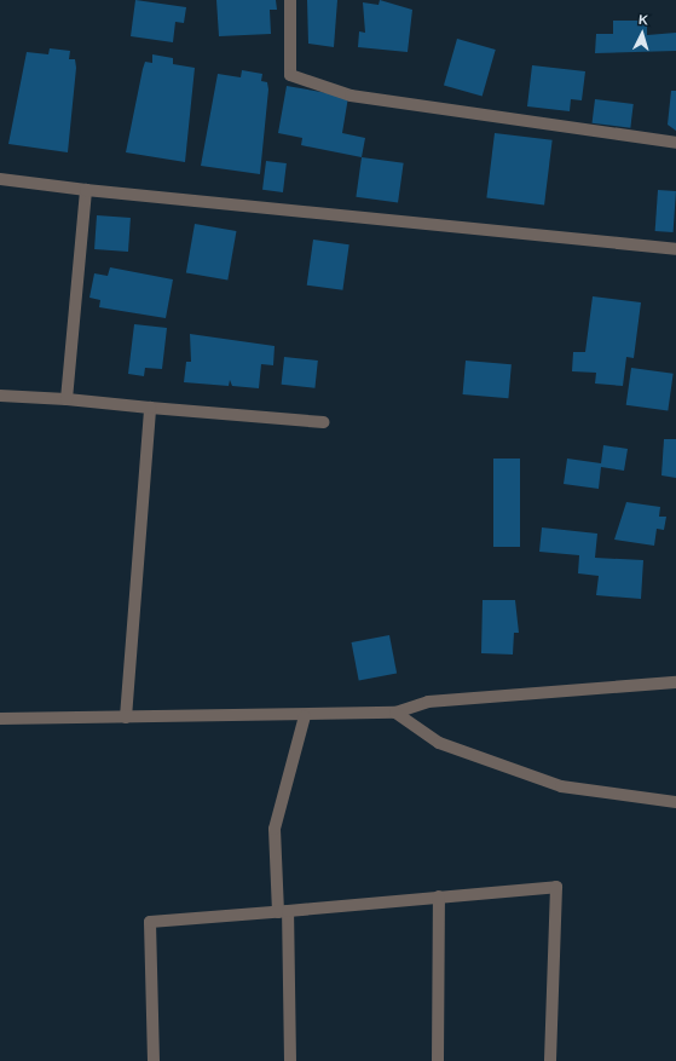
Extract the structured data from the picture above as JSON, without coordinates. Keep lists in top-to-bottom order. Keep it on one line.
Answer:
{"north":"top"}
